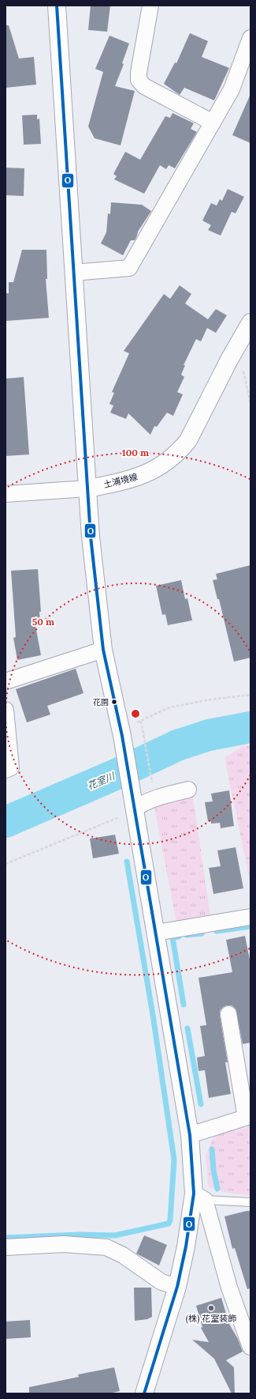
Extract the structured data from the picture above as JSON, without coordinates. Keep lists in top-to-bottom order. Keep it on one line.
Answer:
{"streets":{"main road":["土浦境線"]},"water":["花室川"],"places":["花園","(株) 花室装飾"],"lines":["transit line O"],"rings":["100 m","50 m"]}
